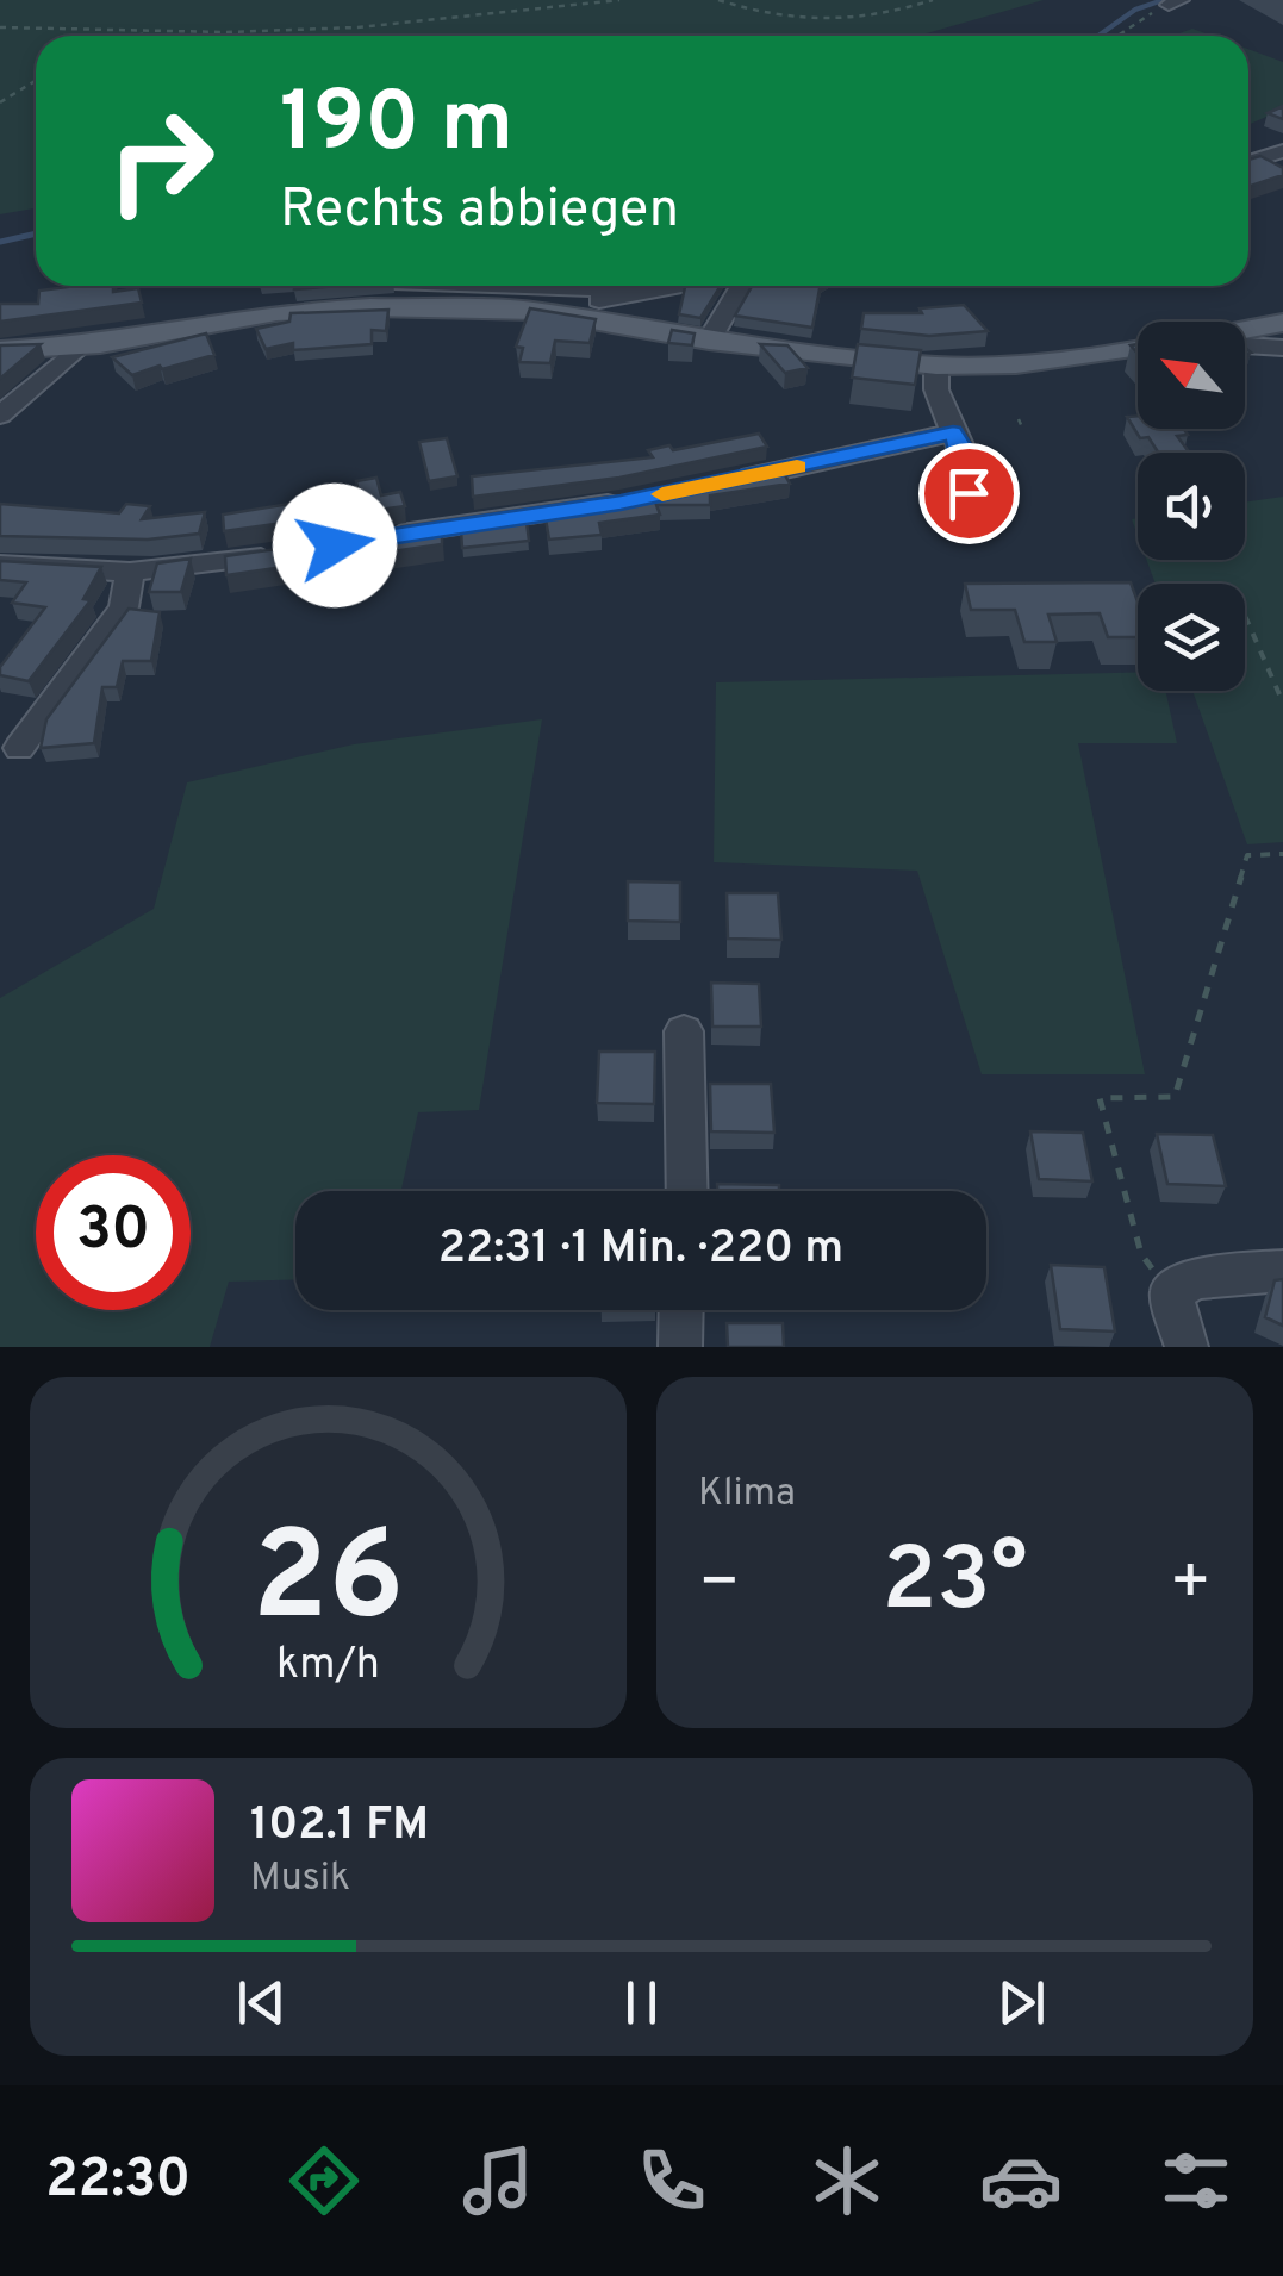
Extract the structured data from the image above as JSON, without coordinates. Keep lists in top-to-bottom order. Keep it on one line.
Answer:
{"north":"top left","page":{"turn":["190 m","Rechts abbiegen"],"limit":"30","trip":"22:31 · 1 Min. · 220 m","tile":"Klima","heat":["−","23°","+"],"song":["102.1 FM","Musik"],"tabs":"22:30","gauge":["26","km/h"]}}
